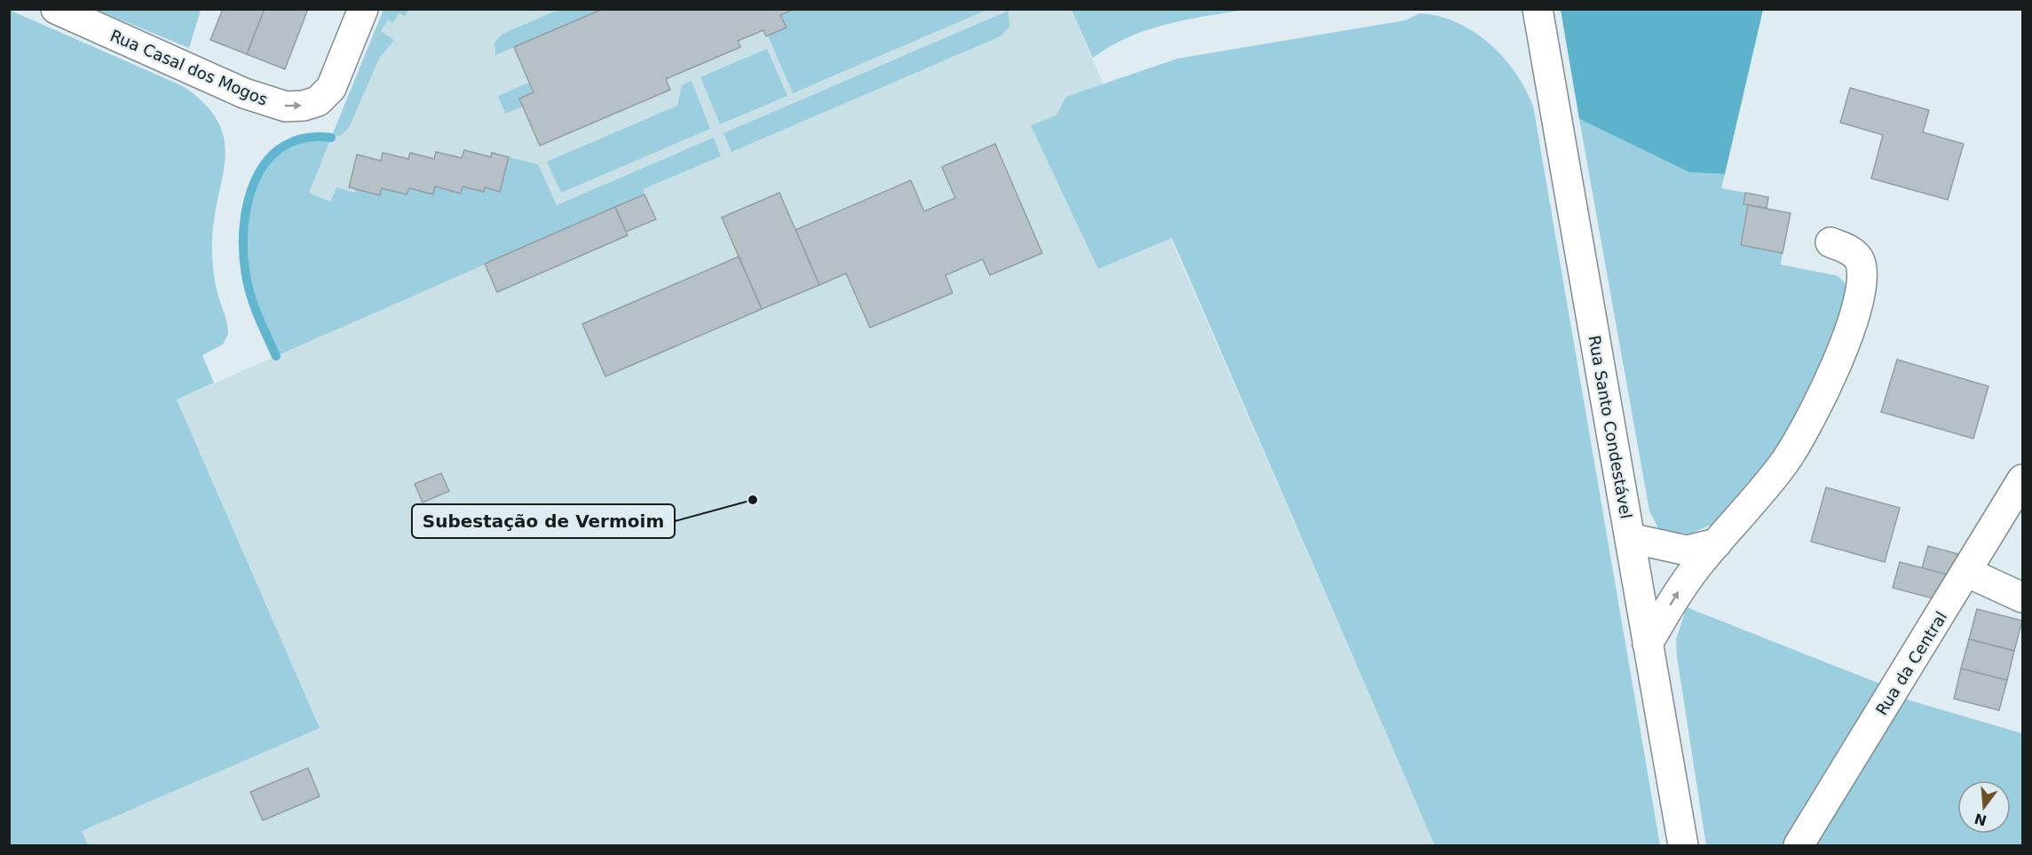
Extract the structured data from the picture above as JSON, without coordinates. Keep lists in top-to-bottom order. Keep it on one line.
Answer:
{"streets":{"street":["Rua Casal dos Mogos","Rua Santo Condestável","Rua da Central"]},"places":["Subestação de Vermoim"],"north":"bottom"}
